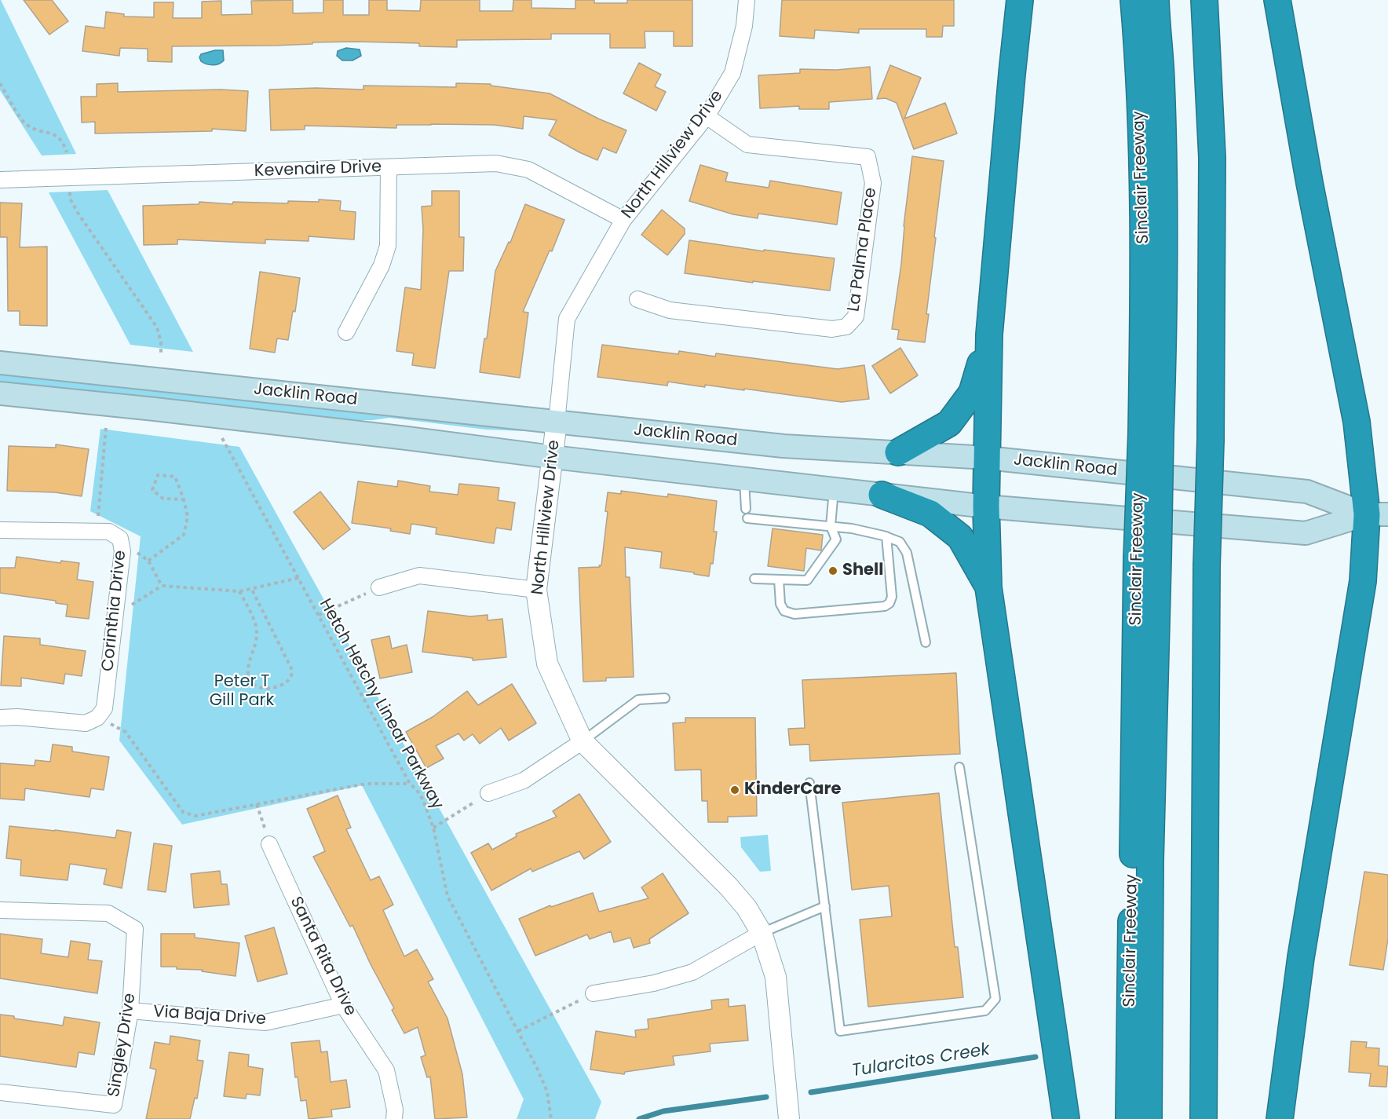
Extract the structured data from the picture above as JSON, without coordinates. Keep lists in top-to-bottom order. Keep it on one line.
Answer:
{"streets":{"highway":["Sinclair Freeway"],"main road":["Jacklin Road"],"street":["North Hillview Drive","Kevenaire Drive","La Palma Place","Corinthia Drive","Santa Rita Drive","Via Baja Drive","Singley Drive"],"path":["Hetch Hetchy Linear Parkway"]},"crossings":[["North Hillview Drive","Kevenaire Drive"],["North Hillview Drive","La Palma Place"],["North Hillview Drive","Jacklin Road"],["Santa Rita Drive","Via Baja Drive"],["Via Baja Drive","Singley Drive"]],"water":["Tularcitos Creek"],"parks":["Peter T Gill Park"],"places":["Shell","KinderCare"]}
